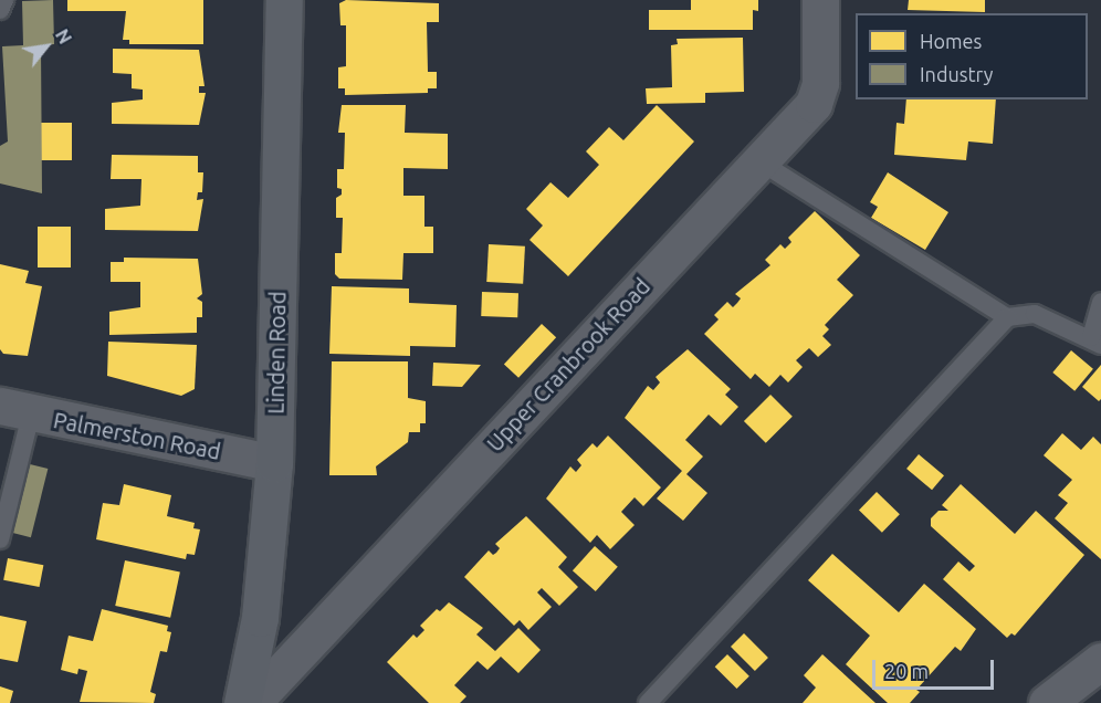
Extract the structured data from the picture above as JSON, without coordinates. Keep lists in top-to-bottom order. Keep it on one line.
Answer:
{"streets":{"main road":["Linden Road"],"street":["Upper Cranbrook Road","Palmerston Road"]},"crossings":[["Linden Road","Palmerston Road"]],"legend":["Homes","Industry"],"scale_bar":"20 m","north":"top right"}
